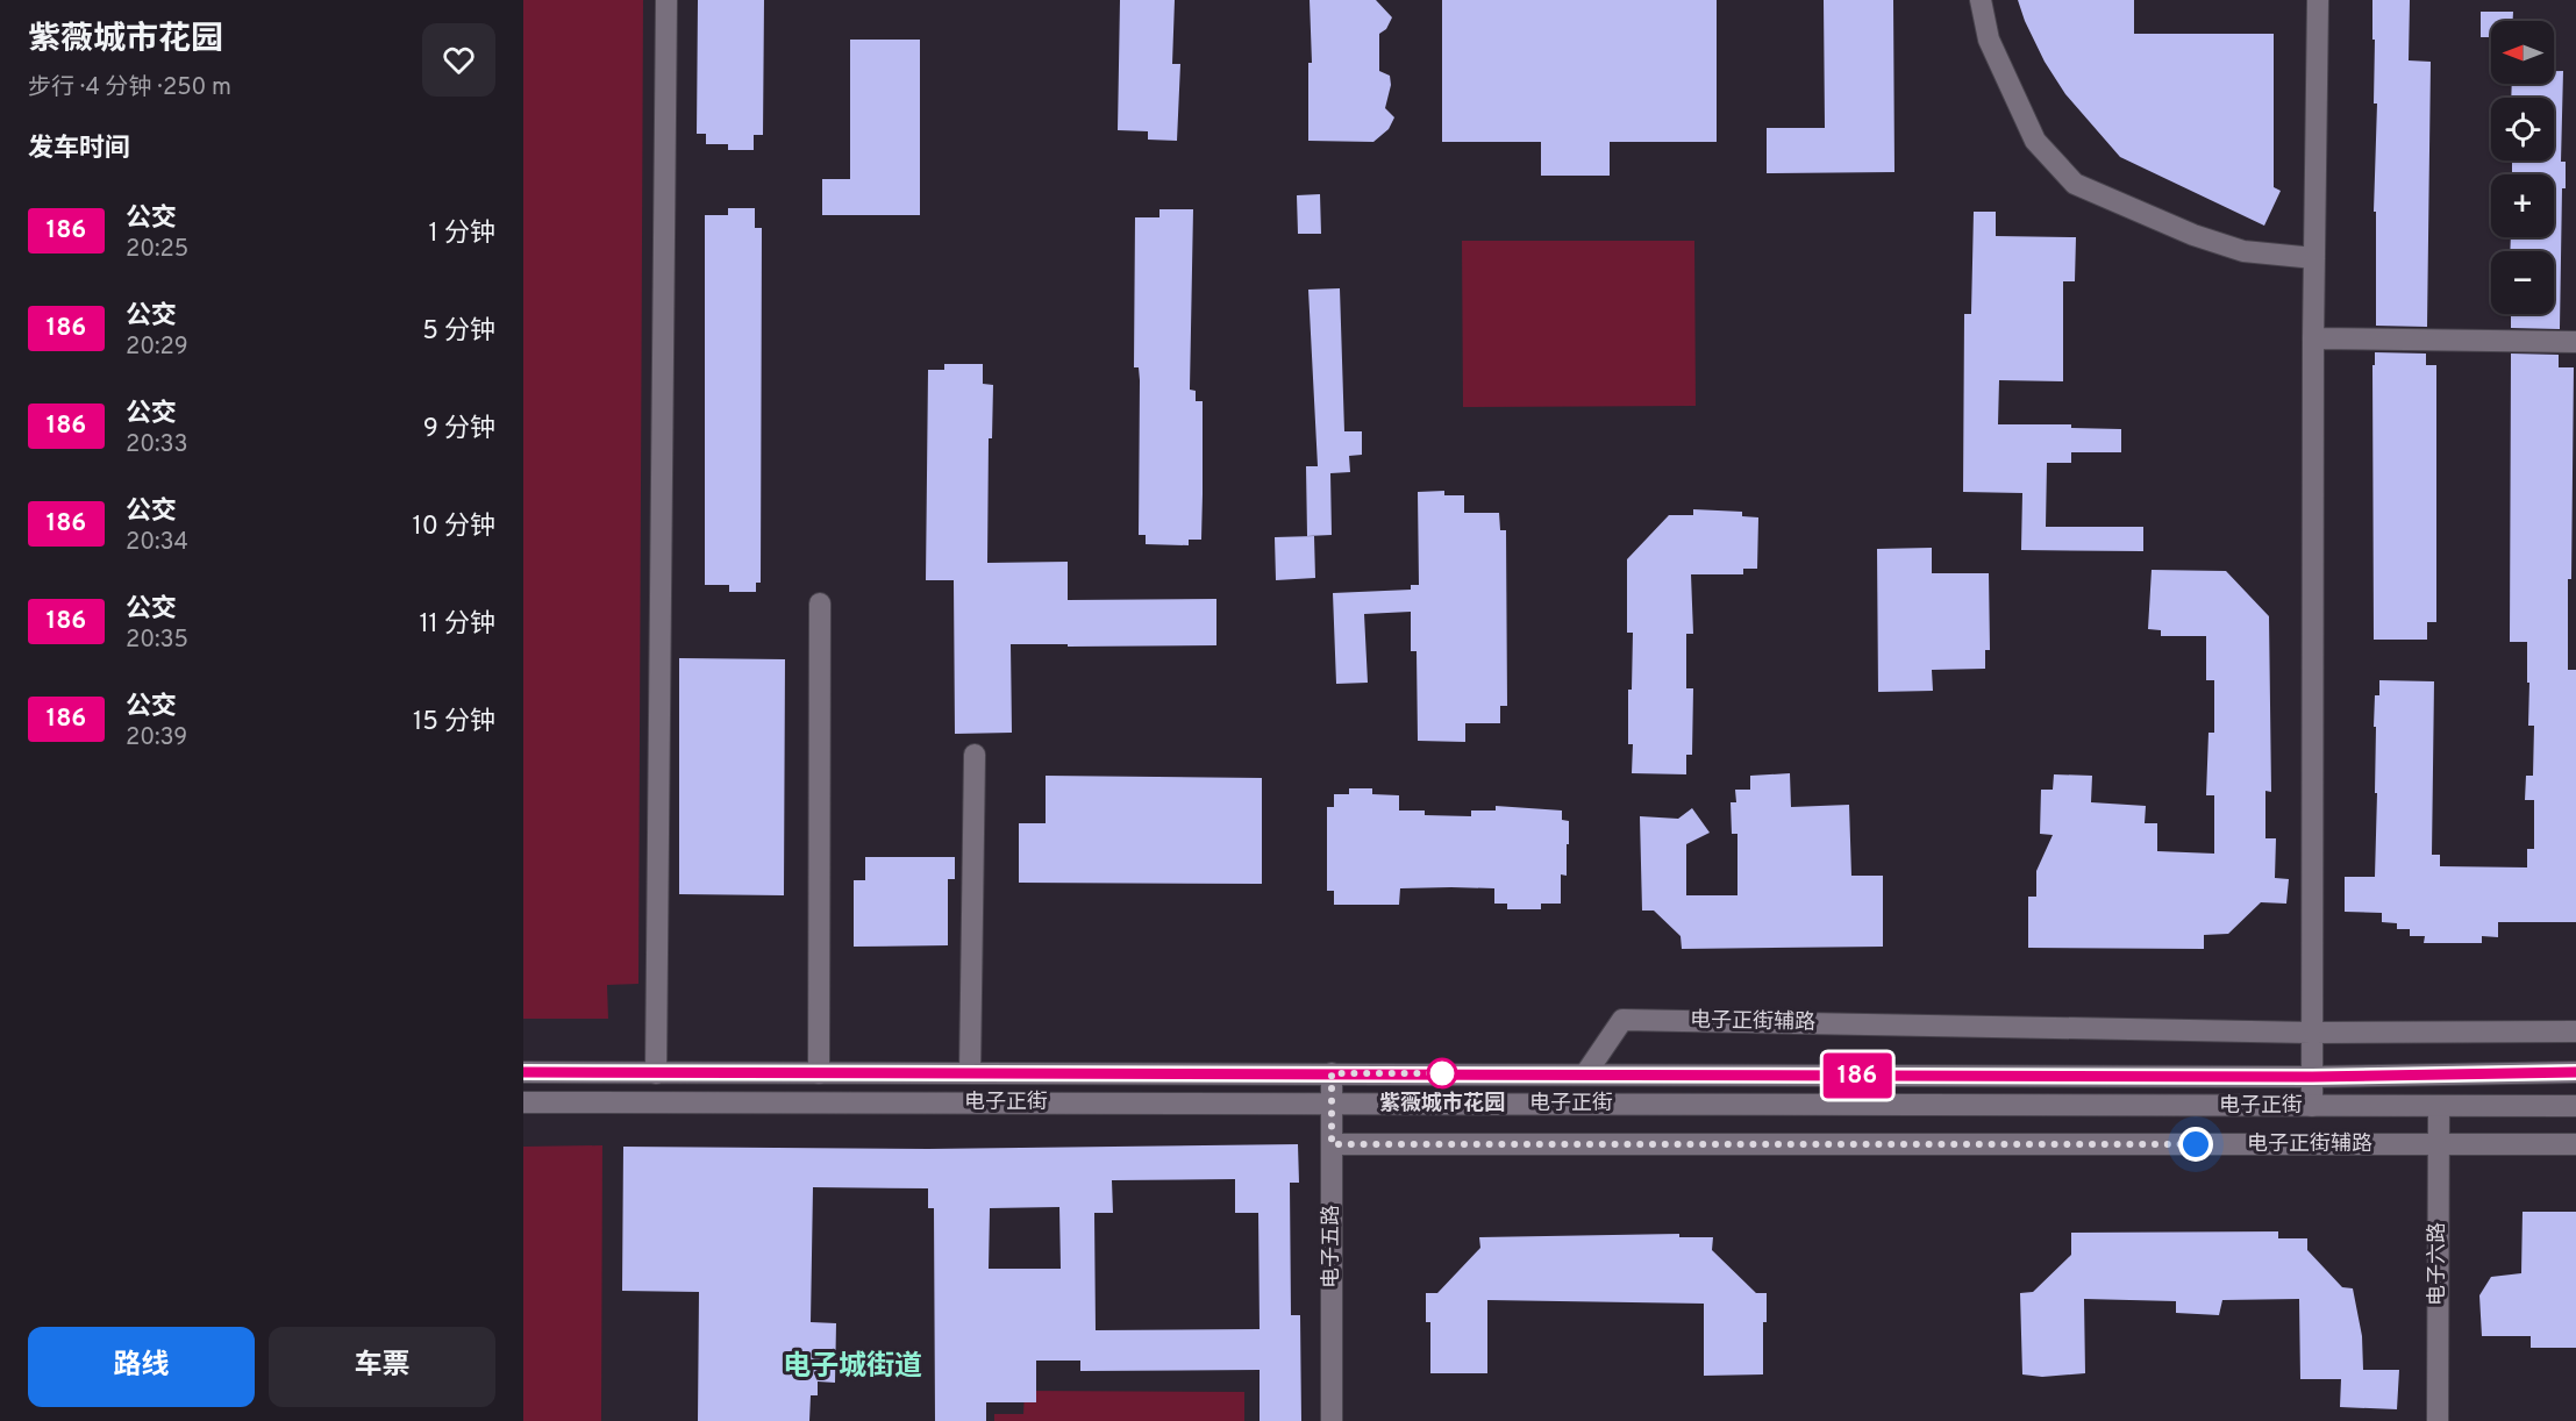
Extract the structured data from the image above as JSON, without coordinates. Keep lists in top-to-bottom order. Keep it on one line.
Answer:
{"streets":{"street":["电子正街辅路","电子正街","电子五路","电子六路"]},"crossings":[["电子正街辅路","电子正街"],["电子正街辅路","电子五路"],["电子正街辅路","电子六路"],["电子正街","电子五路"],["电子正街","电子六路"]],"districts":["电子城街道"],"places":["紫薇城市花园"],"lines":["bus line 186"],"north":"left","page":{"heading":[["紫薇城市花园","步行 · 4 分钟 · 250 m"],"发车时间"],"on_map":"186","map_buttons":["+","−"],"list":[{"mark":"186","name":"公交","note":"20:25","value":"1 分钟"},{"mark":"186","name":"公交","note":"20:29","value":"5 分钟"},{"mark":"186","name":"公交","note":"20:33","value":"9 分钟"},{"mark":"186","name":"公交","note":"20:34","value":"10 分钟"},{"mark":"186","name":"公交","note":"20:35","value":"11 分钟"},{"mark":"186","name":"公交","note":"20:39","value":"15 分钟"}],"buttons":["路线","车票"]}}
